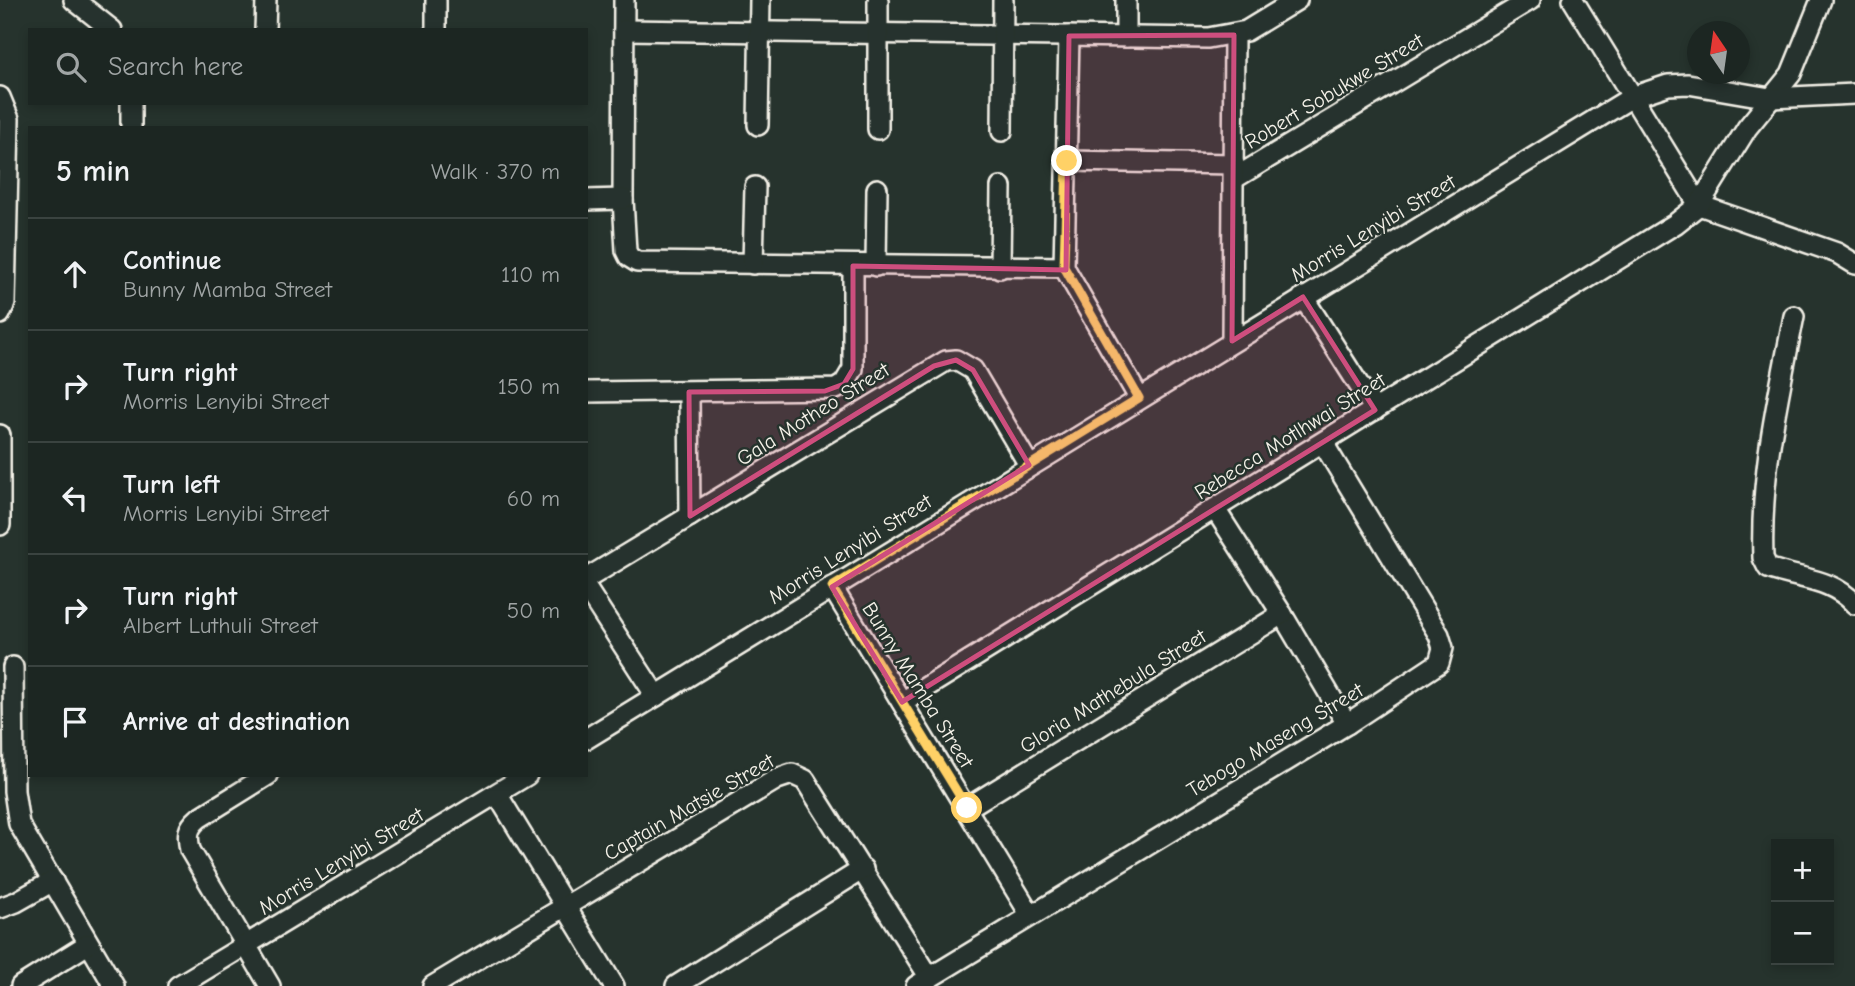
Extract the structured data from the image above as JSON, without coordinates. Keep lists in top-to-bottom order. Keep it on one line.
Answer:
{"streets":{"street":["Robert Sobukwe Street","Morris Lenyibi Street","Gala Motheo Street","Rebecca Motlhwai Street","Bunny Mamba Street","Gloria Mathebula Street","Tebogo Maseng Street","Captain Matsie Street"]},"crossings":[["Morris Lenyibi Street","Gala Motheo Street"],["Morris Lenyibi Street","Bunny Mamba Street"],["Rebecca Motlhwai Street","Bunny Mamba Street"],["Rebecca Motlhwai Street","Tebogo Maseng Street"],["Bunny Mamba Street","Gloria Mathebula Street"],["Bunny Mamba Street","Tebogo Maseng Street"],["Tebogo Maseng Street","Captain Matsie Street"]],"north":"top","page":{"search":"Search here","heading":["5 min","Walk · 370 m"],"list":[["Continue","Bunny Mamba Street","110 m"],["Turn right","Morris Lenyibi Street","150 m"],["Turn left","Morris Lenyibi Street","60 m"],["Turn right","Albert Luthuli Street","50 m"],"Arrive at destination"],"map_buttons":["+","−"]}}
